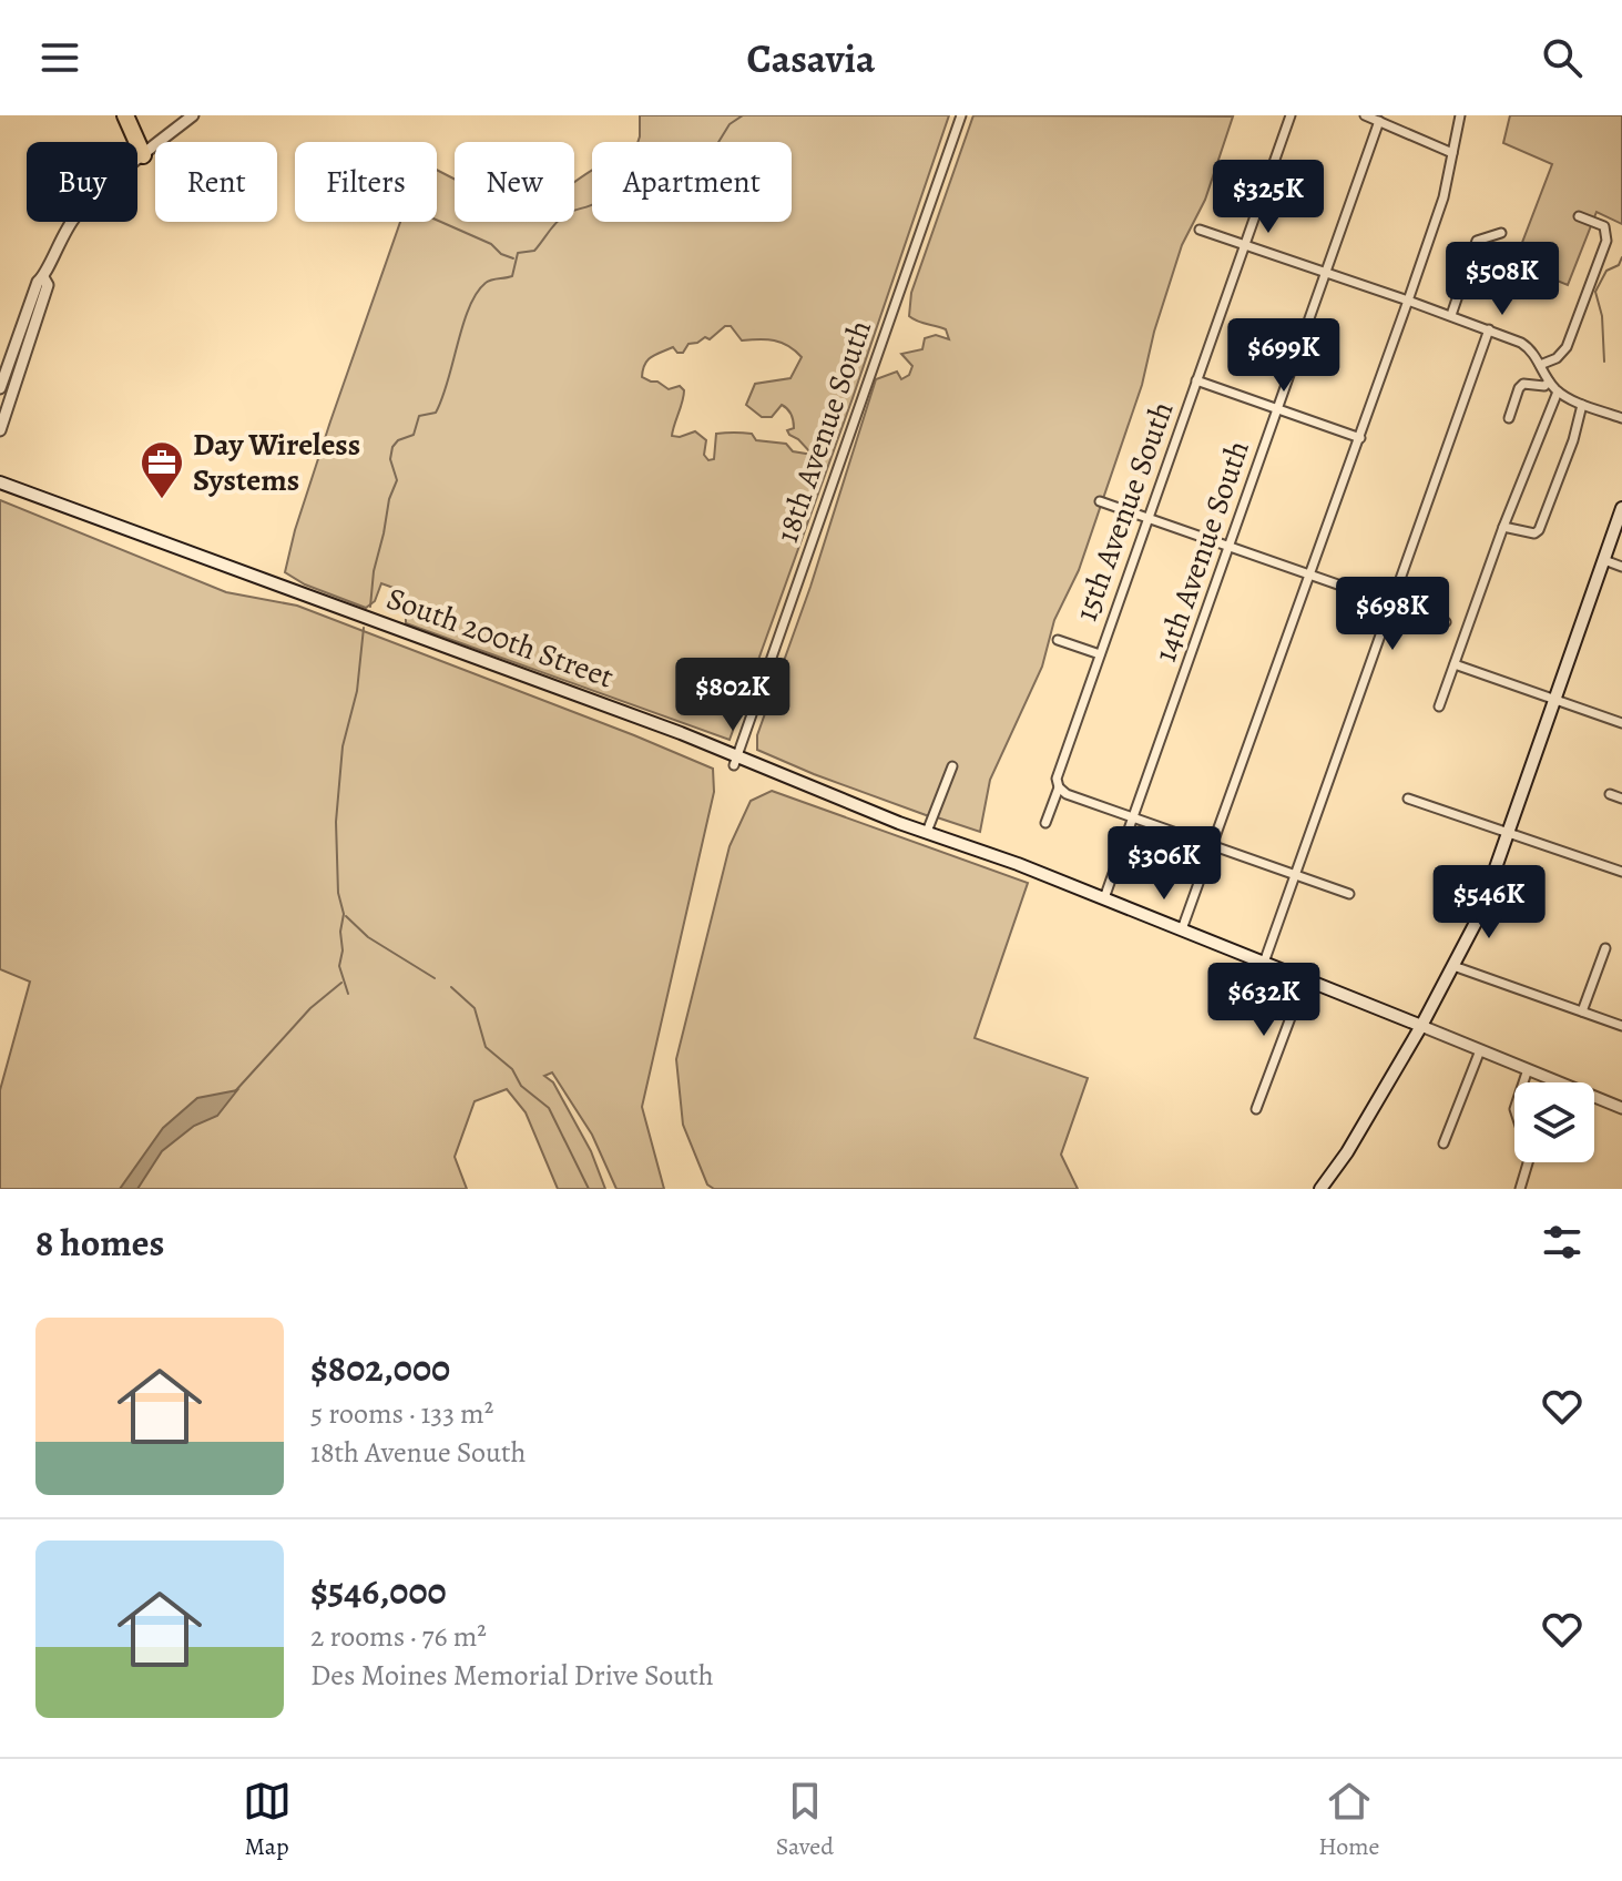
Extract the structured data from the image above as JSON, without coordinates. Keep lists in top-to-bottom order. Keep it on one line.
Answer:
{"streets":{"main road":["South 200th Street"],"street":["18th Avenue South","15th Avenue South","14th Avenue South"]},"crossings":[["18th Avenue South","South 200th Street"],["14th Avenue South","South 200th Street"]],"places":{"office":["Day Wireless Systems"]},"page":{"header":"Casavia","chip":["Buy","Rent","Filters","New","Apartment"],"price":["$325K","$508K","$699K","$698K","$802K","$306K","$546K","$632K"],"heading":"8 homes","list":[{"name":"$802,000","note":"5 rooms · 133 m² · 18th Avenue South"},{"name":"$546,000","note":"2 rooms · 76 m² · Des Moines Memorial Drive South"}],"tabs":["Map","Saved","Home"]}}
